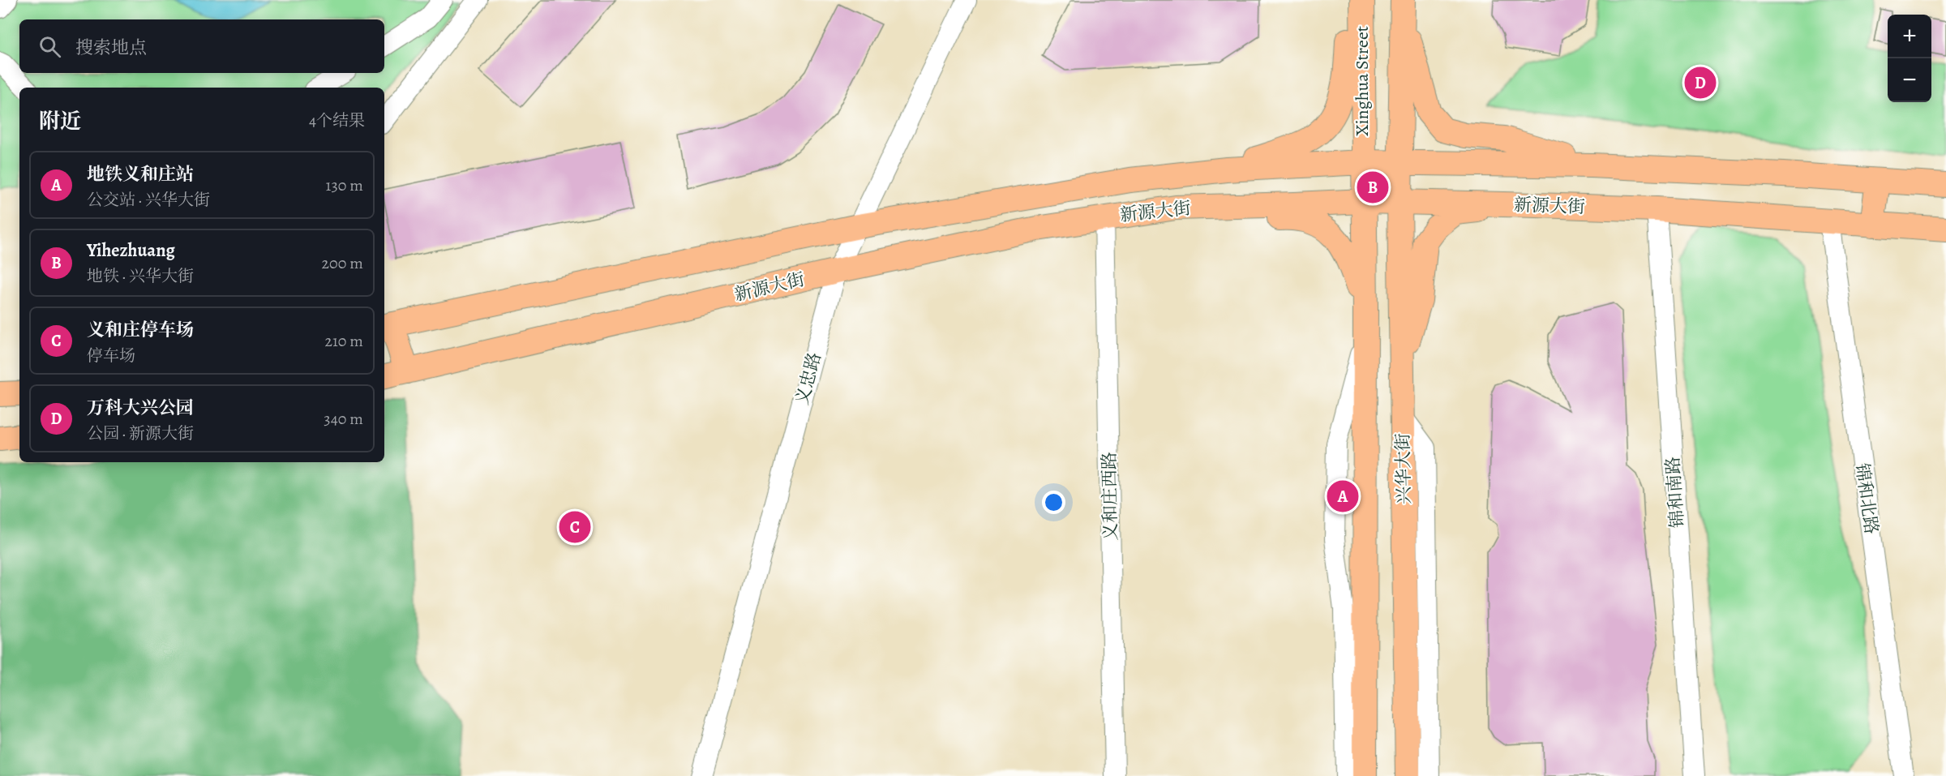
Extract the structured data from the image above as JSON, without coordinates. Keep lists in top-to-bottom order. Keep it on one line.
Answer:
{"streets":{"main road":["Xinghua Street","新源大街","兴华大街"],"street":["义忠路","锦和南路","义和庄西路","锦和北路"]},"crossings":[["Xinghua Street","兴华大街"],["新源大街","义忠路"],["新源大街","兴华大街"],["新源大街","锦和南路"],["新源大街","义和庄西路"],["新源大街","锦和北路"]],"page":{"map_buttons":["+","−"],"search":"搜索地点","pins":["D","B","A","C"],"heading":["附近","4个结果"],"list":[{"mark":"A","name":"地铁义和庄站","note":"公交站 · 兴华大街","value":"130 m"},{"mark":"B","name":"Yihezhuang","note":"地铁 · 兴华大街","value":"200 m"},{"mark":"C","name":"义和庄停车场","note":"停车场","value":"210 m"},{"mark":"D","name":"万科大兴公园","note":"公园 · 新源大街","value":"340 m"}]}}
